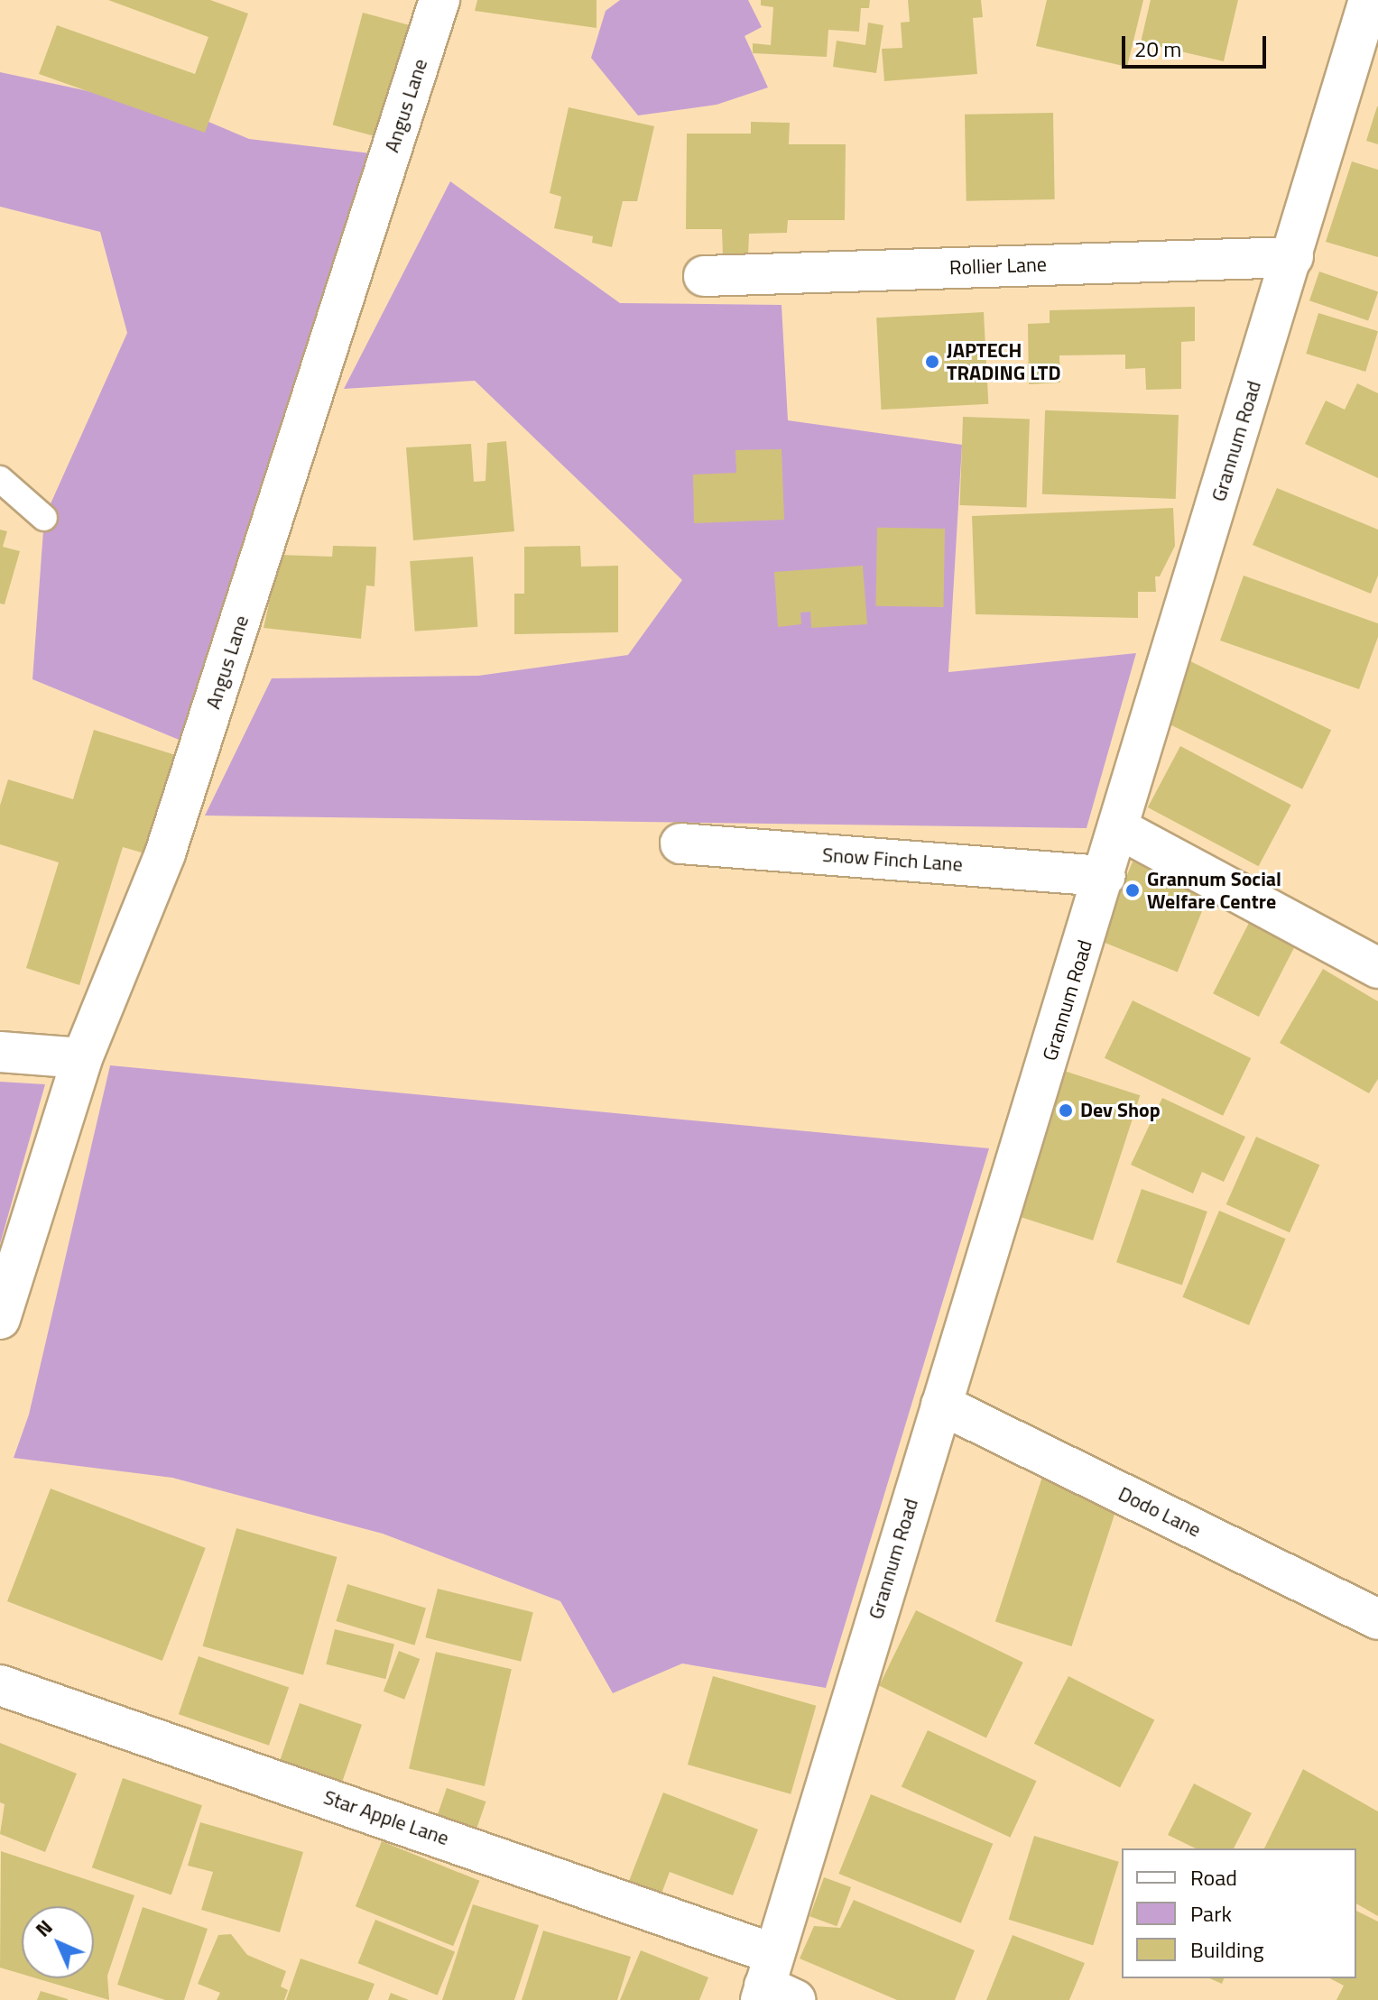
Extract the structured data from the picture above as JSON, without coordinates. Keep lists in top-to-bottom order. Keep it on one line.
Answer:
{"streets":{"street":["Angus Lane","Rollier Lane","Grannum Road","Snow Finch Lane","Dodo Lane","Star Apple Lane"]},"crossings":[["Rollier Lane","Grannum Road"],["Grannum Road","Snow Finch Lane"],["Grannum Road","Dodo Lane"],["Grannum Road","Star Apple Lane"]],"places":["JAPTECH TRADING LTD","Grannum Social Welfare Centre","Dev Shop"],"legend":["Road","Park","Building"],"scale_bar":"20 m","north":"top left"}
